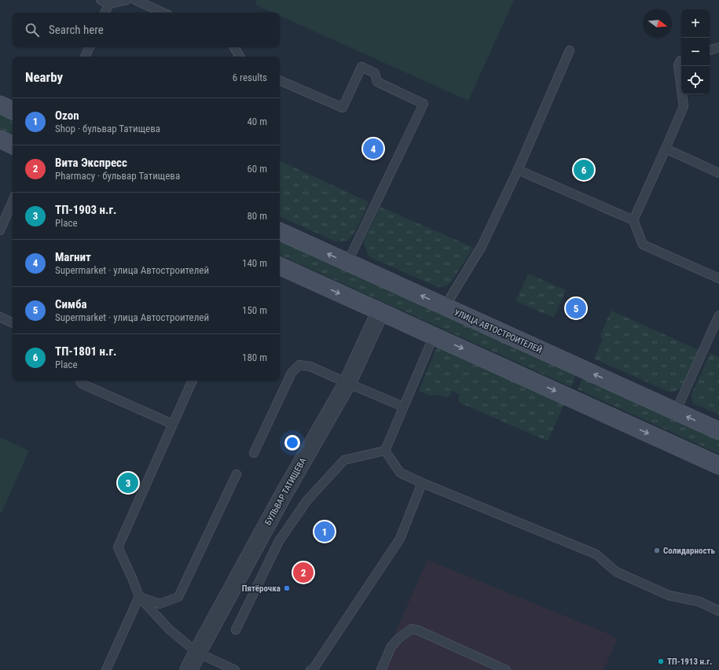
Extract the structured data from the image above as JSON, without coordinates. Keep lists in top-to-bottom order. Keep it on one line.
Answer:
{"streets":{"main road":["УЛИЦА АВТОСТРОИТЕЛЕЙ"],"street":["БУЛЬВАР ТАТИЩЕВА"]},"places":["Солидарность","Пятёрочка","ТП-1913 н.г."],"north":"right","page":{"map_buttons":["+","−"],"search":"Search here","heading":["Nearby","6 results"],"list":[{"mark":"1","name":"Ozon","note":"Shop · бульвар Татищева","value":"40 m"},{"mark":"2","name":"Вита Экспресс","note":"Pharmacy · бульвар Татищева","value":"60 m"},{"mark":"3","name":"ТП-1903 н.г.","note":"Place","value":"80 m"},{"mark":"4","name":"Магнит","note":"Supermarket · улица Автостроителей","value":"140 m"},{"mark":"5","name":"Симба","note":"Supermarket · улица Автостроителей","value":"150 m"},{"mark":"6","name":"ТП-1801 н.г.","note":"Place","value":"180 m"}],"pins":["4","6","5","3","1","2"]}}
